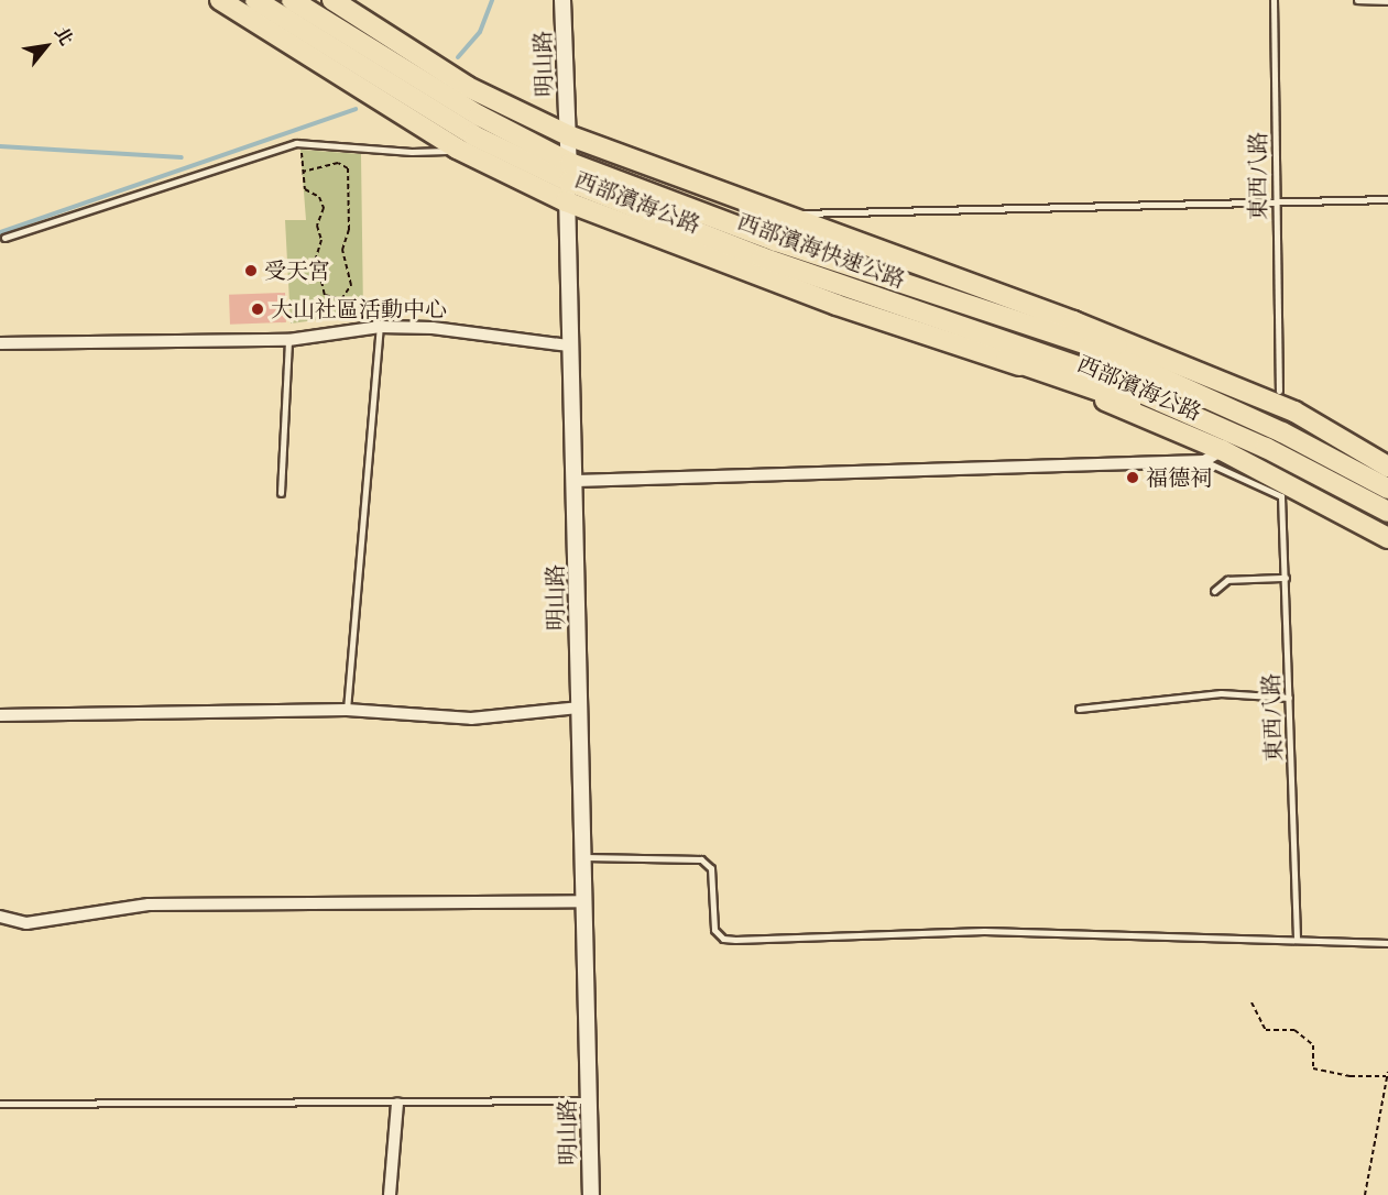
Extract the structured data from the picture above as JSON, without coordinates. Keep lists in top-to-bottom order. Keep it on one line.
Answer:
{"streets":{"main road":["西部濱海公路","西部濱海快速公路"],"street":["明山路"],"lane":["東西八路"]},"crossings":[["明山路","西部濱海公路"],["明山路","西部濱海快速公路"]],"places":["受天宮","大山社區活動中心","福德祠"],"north":"top right"}
